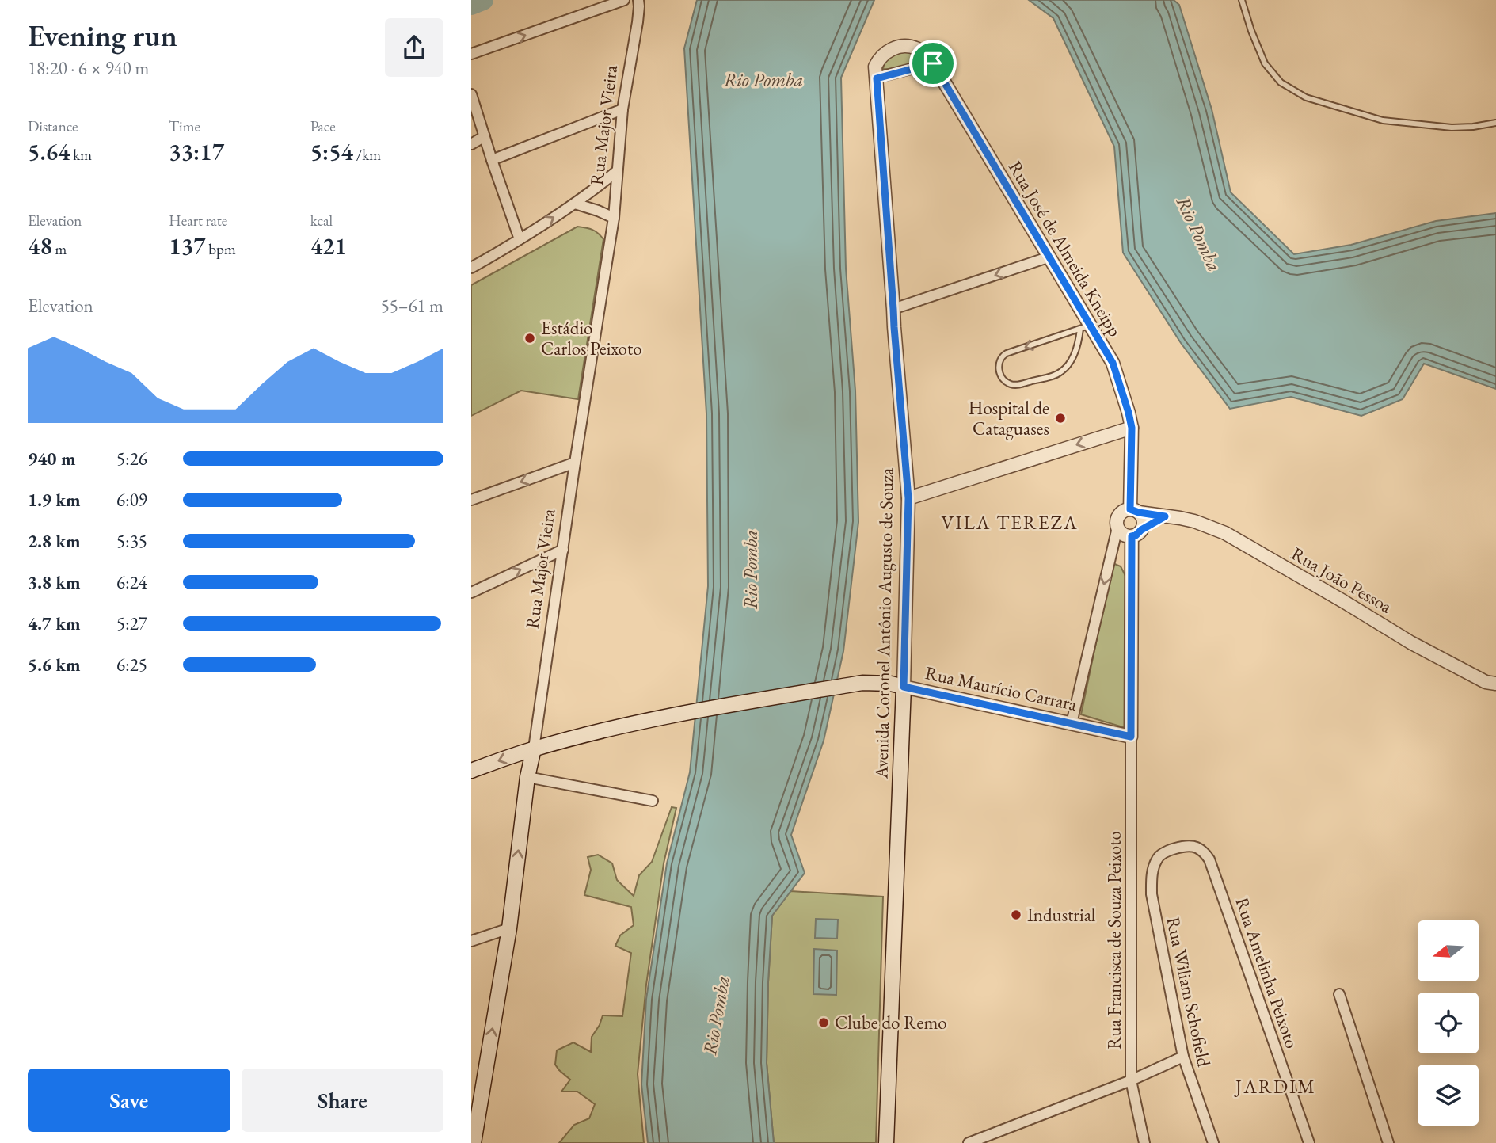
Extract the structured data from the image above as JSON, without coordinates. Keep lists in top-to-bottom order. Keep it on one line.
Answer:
{"streets":{"main road":["Rua Major Vieira","Avenida Coronel Antônio Augusto de Souza","Rua Maurício Carrara"],"street":["Rua José de Almeida Kneipp","Rua João Pessoa","Rua Francisca de Souza Peixoto","Rua Amelinha Peixoto","Rua Wiliam Schofield"]},"crossings":[["Rua Major Vieira","Rua Maurício Carrara"],["Rua José de Almeida Kneipp","Rua João Pessoa"],["Rua José de Almeida Kneipp","Avenida Coronel Antônio Augusto de Souza"],["Avenida Coronel Antônio Augusto de Souza","Rua Maurício Carrara"],["Rua Maurício Carrara","Rua Francisca de Souza Peixoto"],["Rua Amelinha Peixoto","Rua Wiliam Schofield"]],"districts":["VILA TEREZA","JARDIM"],"water":["Rio Pomba"],"places":["Estádio Carlos Peixoto","Hospital de Cataguases","Industrial","Clube do Remo"],"north":"left","page":{"heading":["Evening run","18:20 · 6 × 940 m"],"stats":[["Distance","5.64 km"],["Time","33:17"],["Pace","5:54 /km"],["Elevation","48 m"],["Heart rate","137 bpm"],["kcal","421"]],"chart":["Elevation","55–61 m"],"list":[{"name":"940 m","note":"5:26"},{"name":"1.9 km","note":"6:09"},{"name":"2.8 km","note":"5:35"},{"name":"3.8 km","note":"6:24"},{"name":"4.7 km","note":"5:27"},{"name":"5.6 km","note":"6:25"}],"buttons":["Save","Share"]}}
